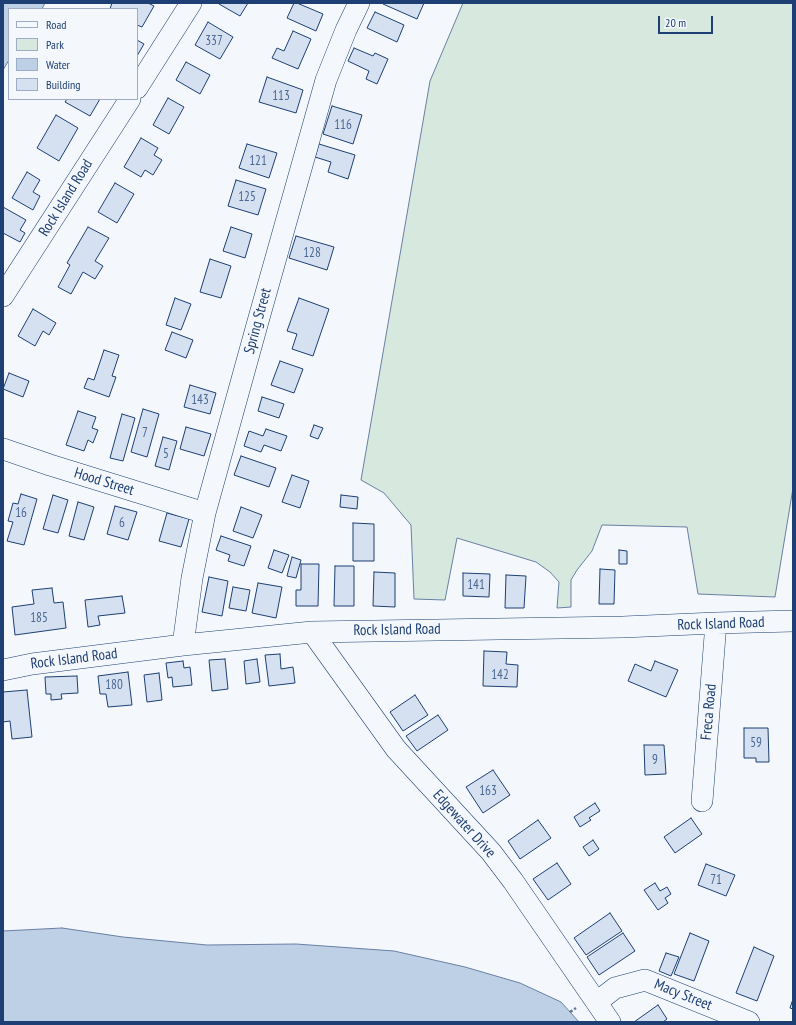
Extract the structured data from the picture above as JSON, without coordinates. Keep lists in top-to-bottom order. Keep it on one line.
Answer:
{"streets":{"street":["Rock Island Road","Spring Street","Hood Street","Freca Road","Edgewater Drive","Macy Street"]},"crossings":[["Rock Island Road","Spring Street"],["Rock Island Road","Freca Road"],["Rock Island Road","Edgewater Drive"],["Spring Street","Hood Street"],["Edgewater Drive","Macy Street"]],"house_numbers":["337","113","116","121","125","128","143","7","5","16","6","141","185","142","180","59","9","163","71"],"legend":["Road","Park","Water","Building"],"scale_bar":"20 m"}
